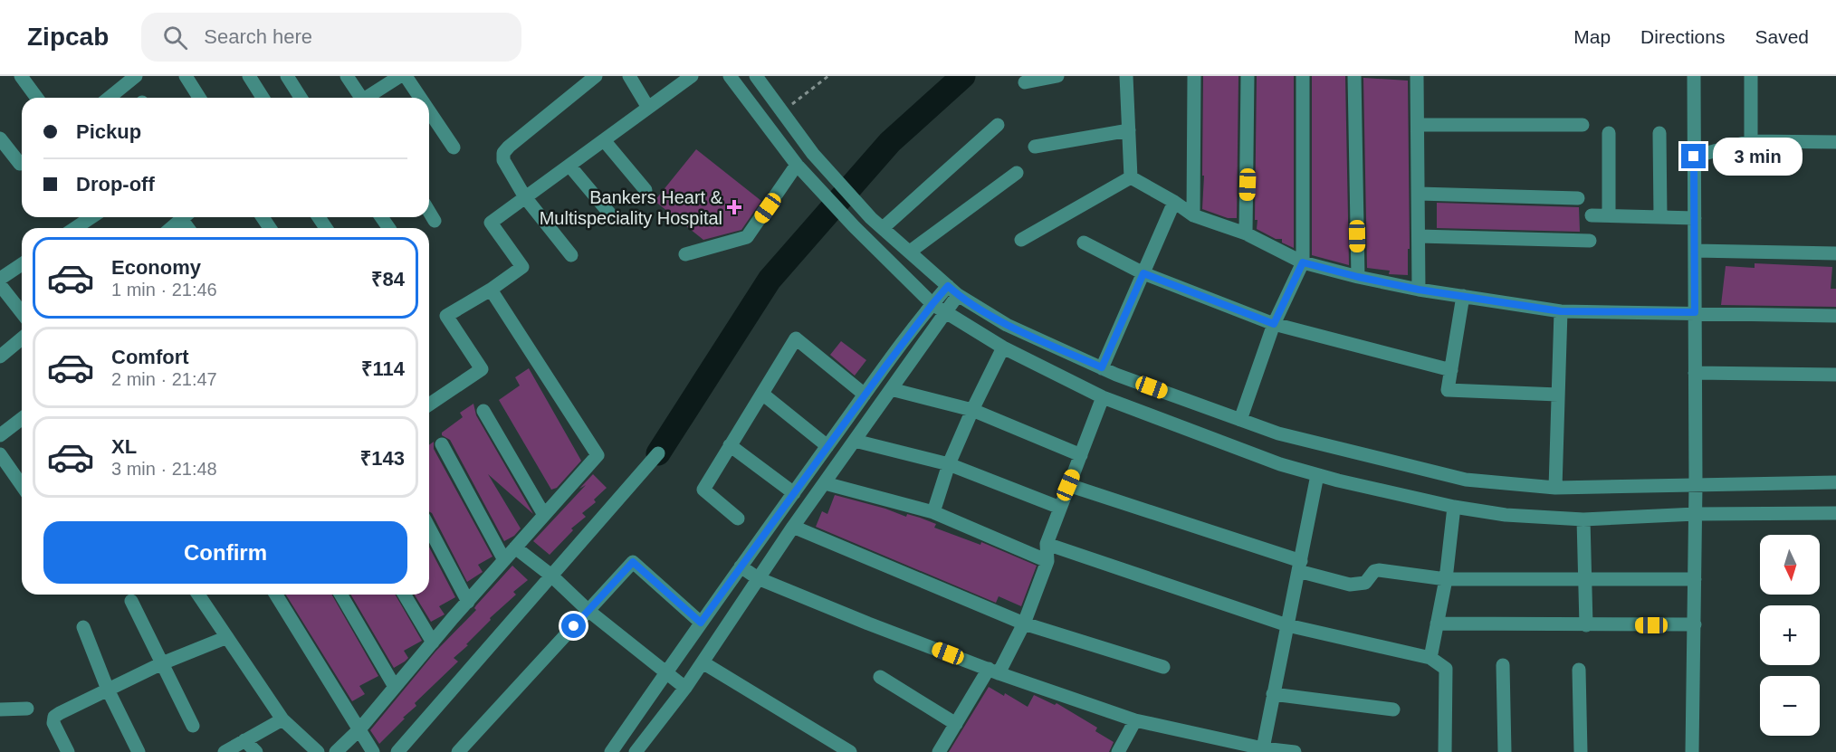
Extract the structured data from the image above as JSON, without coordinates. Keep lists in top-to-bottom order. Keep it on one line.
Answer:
{"places":{"health":["Bankers Heart & Multispeciality Hospital"]},"north":"bottom","page":{"header":"Zipcab","search":"Search here","nav":["Map","Directions","Saved"],"banner":["Pickup","Drop-off"],"bubble":"3 min","list":[{"name":"Economy","note":"1 min · 21:46","value":"₹84"},{"name":"Comfort","note":"2 min · 21:47","value":"₹114"},{"name":"XL","note":"3 min · 21:48","value":"₹143"}],"buttons":"Confirm","map_buttons":["+","−"]}}
